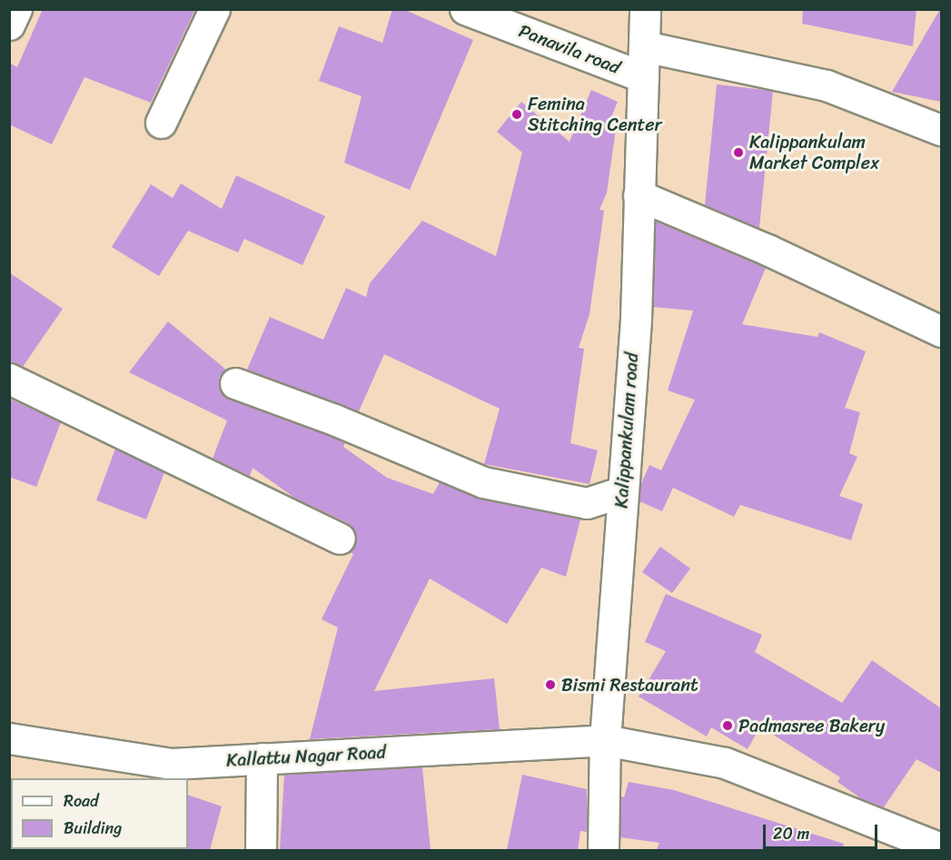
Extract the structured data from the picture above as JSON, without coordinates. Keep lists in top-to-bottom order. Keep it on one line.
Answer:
{"streets":{"street":["Panavila road","Kalippankulam road","Kallattu Nagar Road"]},"crossings":[["Panavila road","Kalippankulam road"],["Kalippankulam road","Kallattu Nagar Road"]],"places":["Femina Stitching Center","Kalippankulam Market Complex","Bismi Restaurant","Padmasree Bakery"],"legend":["Road","Building"],"scale_bar":"20 m"}
